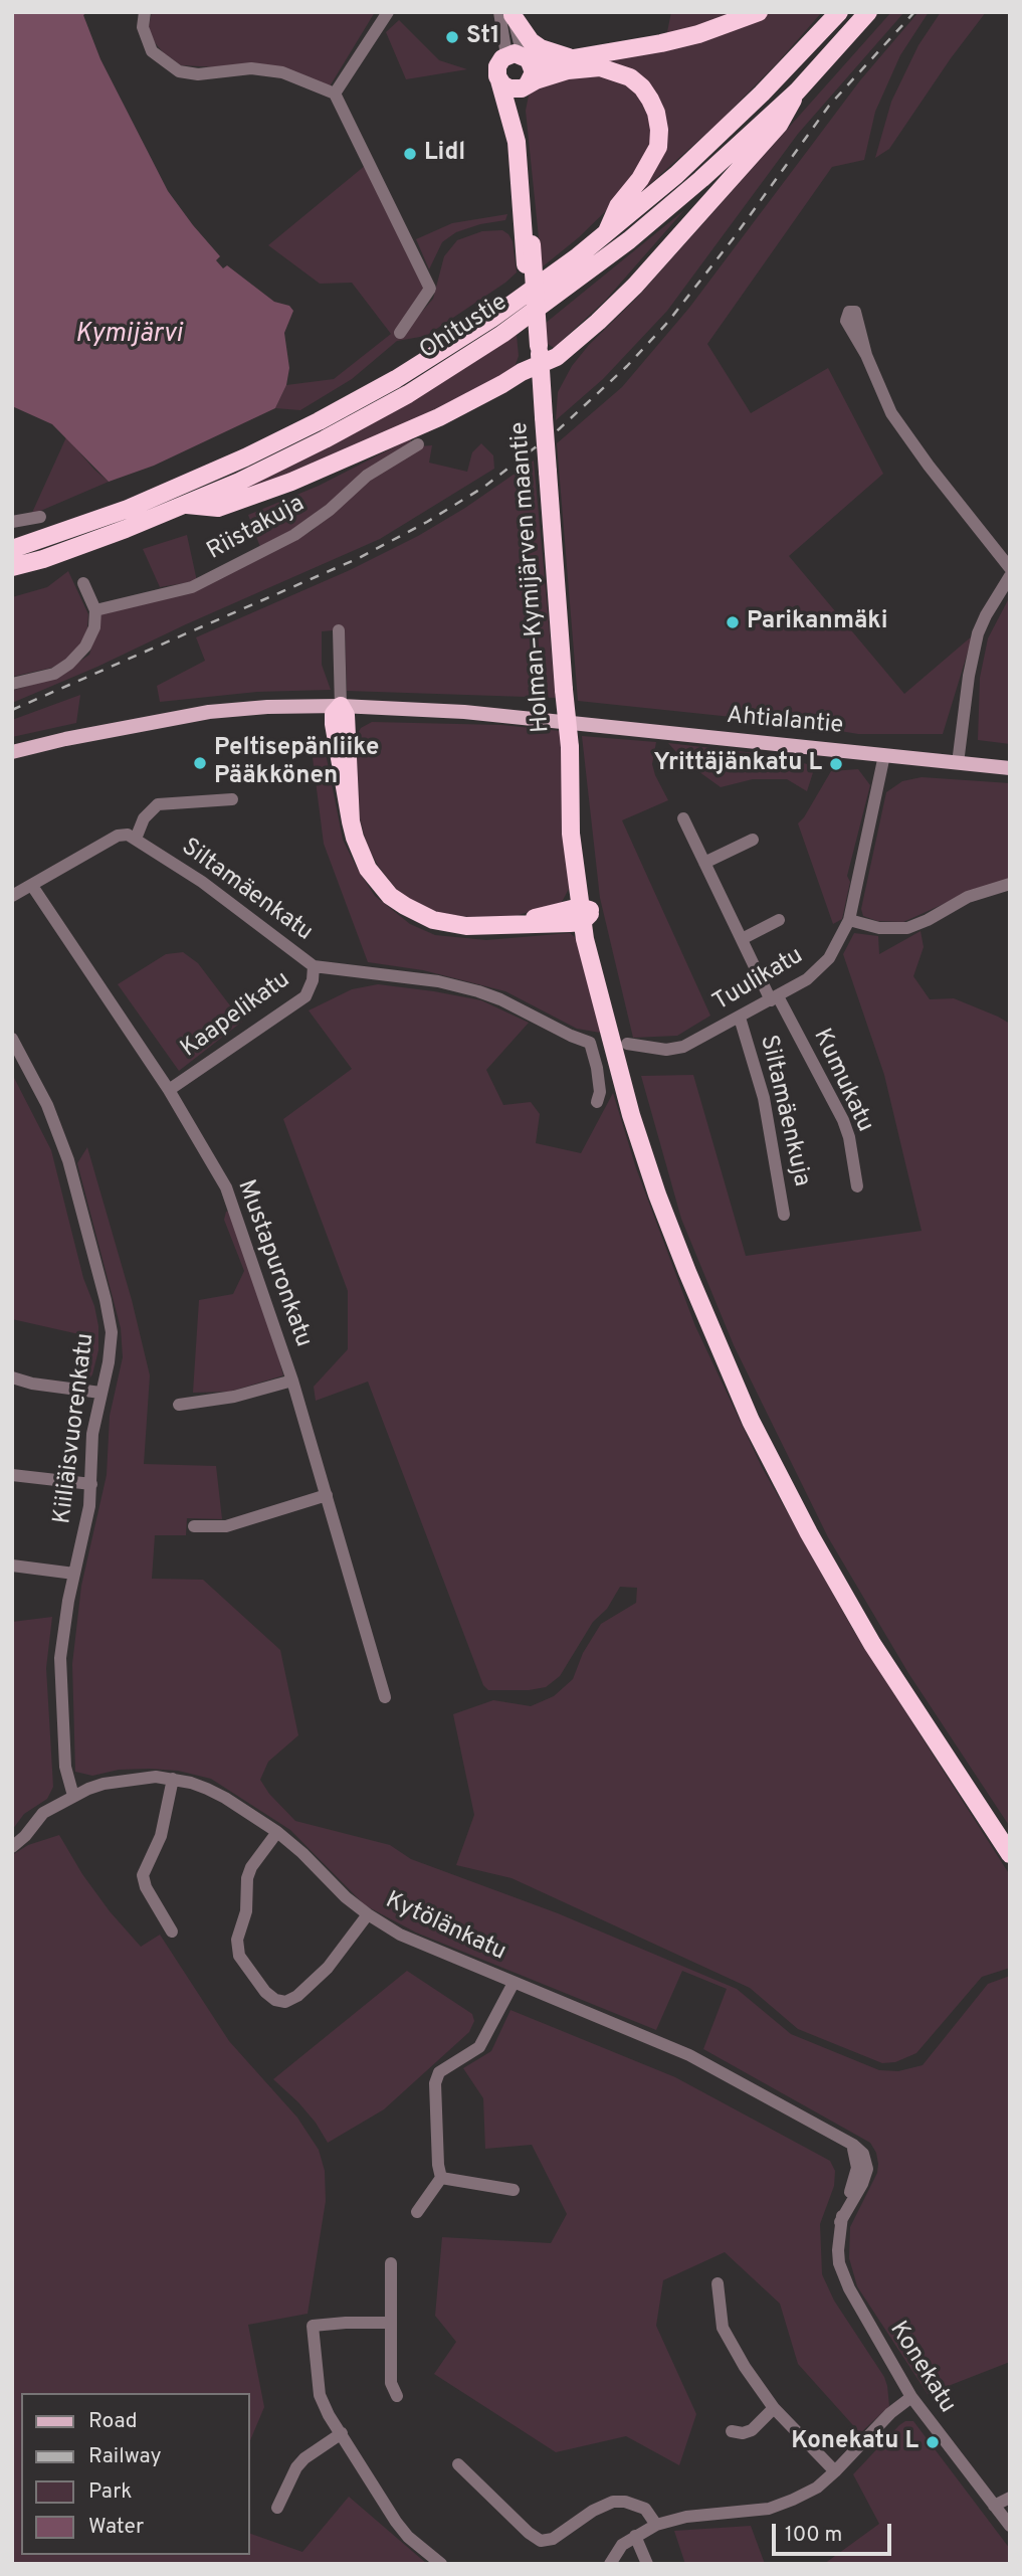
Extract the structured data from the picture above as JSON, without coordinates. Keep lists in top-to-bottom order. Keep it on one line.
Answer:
{"streets":{"highway":["Ohitustie","Holman–Kymijärven maantie"],"main road":["Ahtialantie"],"street":["Riistakuja","Siltamäenkatu","Tuulikatu","Kaapelikatu","Kumukatu","Siltamäenkuja","Mustapuronkatu","Kiiliäisvuorenkatu","Kytölänkatu","Konekatu"]},"crossings":[["Ahtialantie","Tuulikatu"],["Siltamäenkatu","Kaapelikatu"],["Tuulikatu","Kumukatu"],["Tuulikatu","Siltamäenkuja"],["Kaapelikatu","Mustapuronkatu"],["Kiiliäisvuorenkatu","Kytölänkatu"],["Kytölänkatu","Konekatu"]],"water":["Kymijärvi"],"places":["St1","Lidl","Parikanmäki","Peltisepänliike Pääkkönen","Yrittäjänkatu L","Konekatu L"],"legend":["Road","Railway","Park","Water"],"scale_bar":"100 m"}
